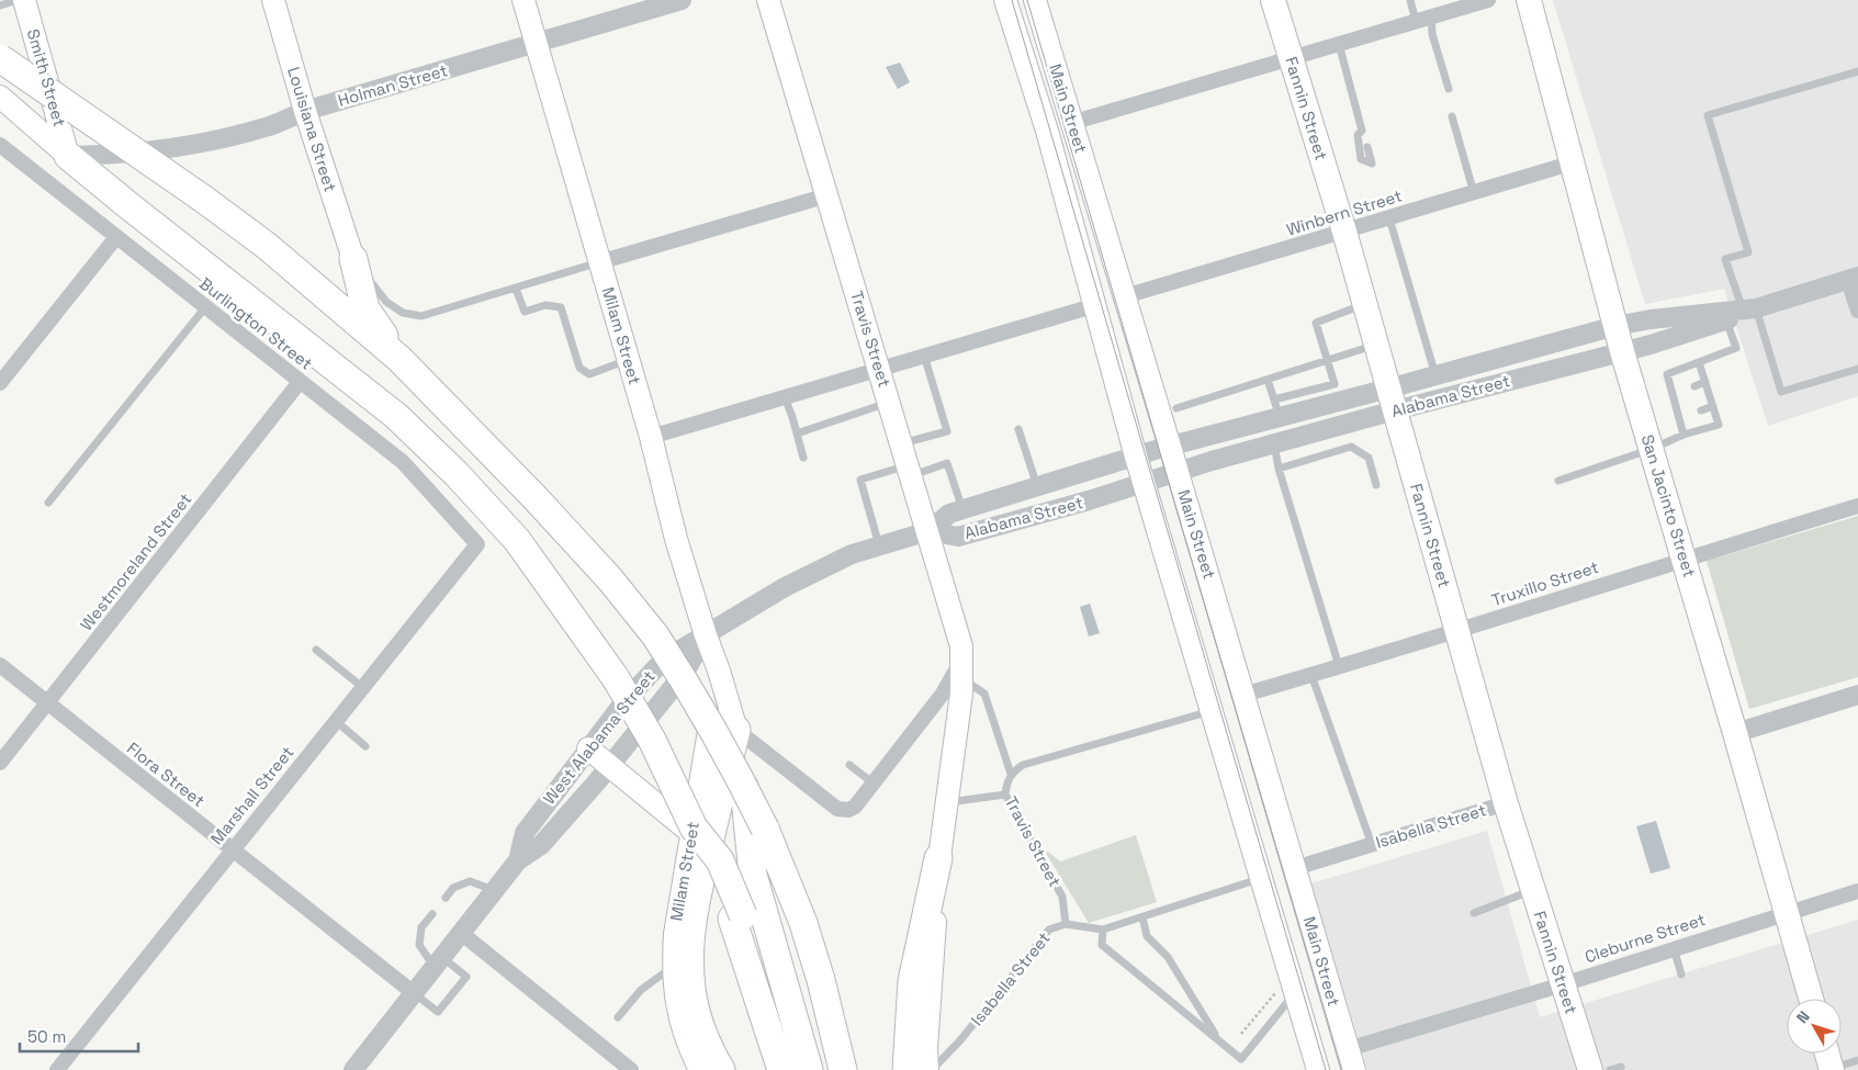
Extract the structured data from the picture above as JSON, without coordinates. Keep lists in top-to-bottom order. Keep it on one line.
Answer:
{"streets":{"main road":["Smith Street","Main Street","Fannin Street","Louisiana Street","Milam Street","Travis Street","San Jacinto Street"],"street":["Holman Street","Winbern Street","Burlington Street","Alabama Street","Westmoreland Street","Truxillo Street","West Alabama Street","Flora Street","Marshall Street","Isabella Street","Cleburne Street"]},"crossings":[["Smith Street","Holman Street"],["Holman Street","Louisiana Street"],["Holman Street","Milam Street"],["Main Street","Winbern Street"],["Main Street","Alabama Street"],["Main Street","Truxillo Street"],["Main Street","Isabella Street"],["Main Street","Cleburne Street"],["Fannin Street","Winbern Street"],["Fannin Street","Alabama Street"],["Fannin Street","Truxillo Street"],["Fannin Street","Isabella Street"],["Fannin Street","Cleburne Street"],["Winbern Street","San Jacinto Street"],["Burlington Street","Westmoreland Street"],["Burlington Street","Marshall Street"],["Milam Street","West Alabama Street"],["Travis Street","Alabama Street"],["Travis Street","West Alabama Street"],["Travis Street","Isabella Street"],["Alabama Street","San Jacinto Street"],["Alabama Street","West Alabama Street"],["San Jacinto Street","Truxillo Street"],["San Jacinto Street","Cleburne Street"],["Westmoreland Street","Flora Street"],["West Alabama Street","Flora Street"],["Flora Street","Marshall Street"]],"scale_bar":"50 m","north":"top left"}
